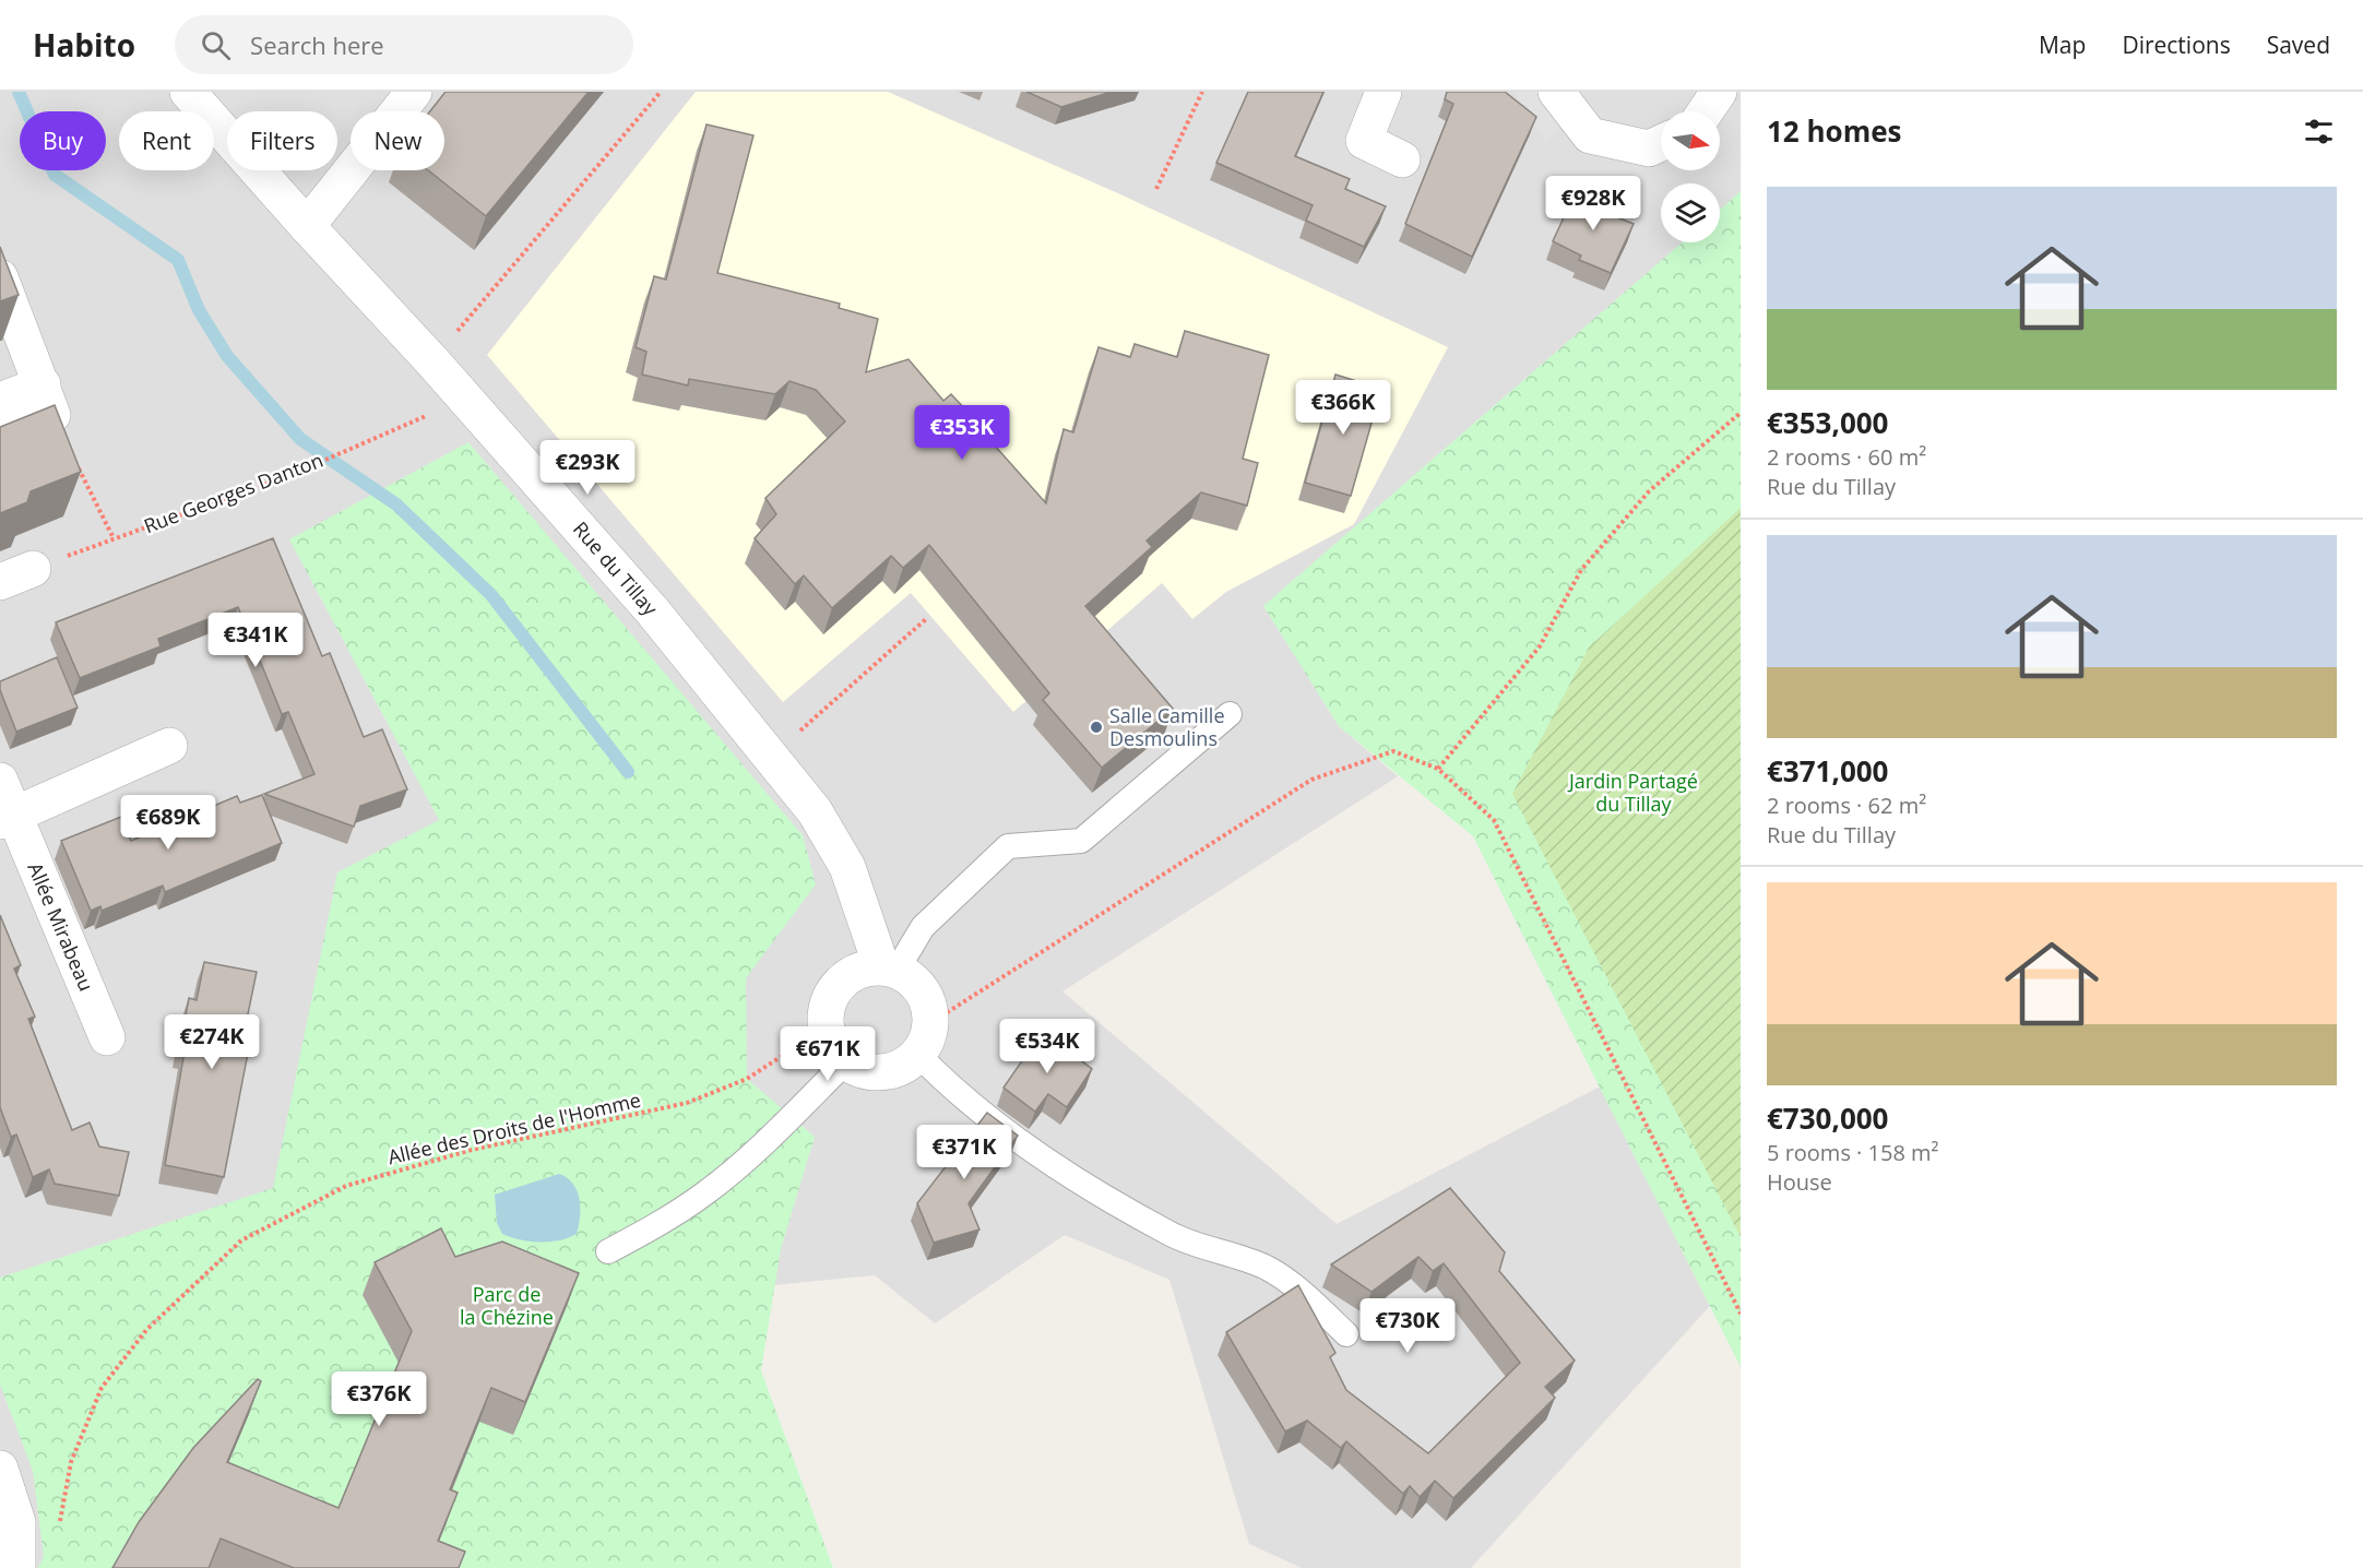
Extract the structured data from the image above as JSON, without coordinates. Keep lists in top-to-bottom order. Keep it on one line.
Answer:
{"streets":{"street":["Rue du Tillay","Allée Mirabeau"],"path":["Rue Georges Danton","Allée des Droits de l'Homme"]},"crossings":[["Rue Georges Danton","Rue du Tillay"],["Rue du Tillay","Allée des Droits de l'Homme"]],"parks":["Jardin Partagé du Tillay","Parc de la Chézine"],"places":["Salle Camille Desmoulins"],"north":"right","page":{"header":"Habito","search":"Search here","nav":["Map","Directions","Saved"],"heading":"12 homes","chip":["Buy","Rent","Filters","New"],"list":[{"name":"€353,000","note":"2 rooms · 60 m² · Rue du Tillay"},{"name":"€371,000","note":"2 rooms · 62 m² · Rue du Tillay"},{"name":"€730,000","note":"5 rooms · 158 m² · House"}],"price":["€928K","€366K","€353K","€293K","€341K","€689K","€274K","€534K","€671K","€371K","€730K","€376K"]}}
